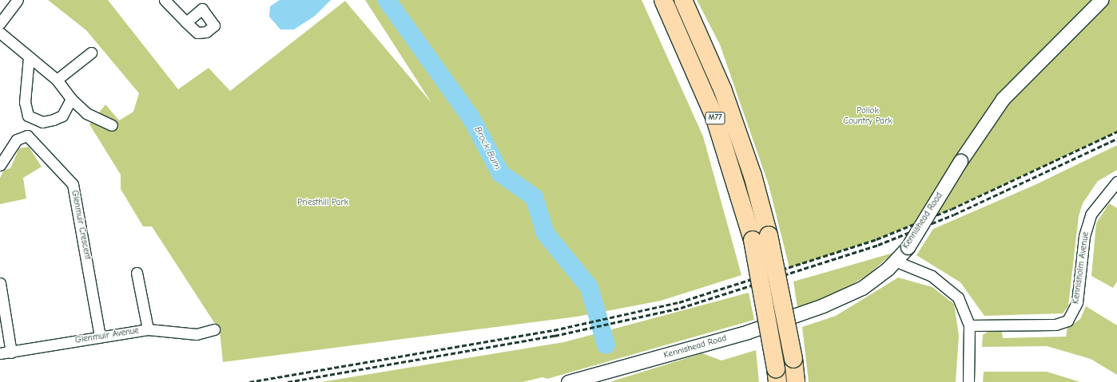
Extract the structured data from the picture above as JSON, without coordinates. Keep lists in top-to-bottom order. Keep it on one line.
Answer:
{"streets":{"highway":["M77"],"street":["Kennishead Road","Glenmuir Crescent","Kennisholm Avenue","Glenmuir Avenue"]},"crossings":[["Glenmuir Crescent","Glenmuir Avenue"]],"water":["Brock Burn"],"parks":["Pollok Country Park","Priesthill Park"]}
